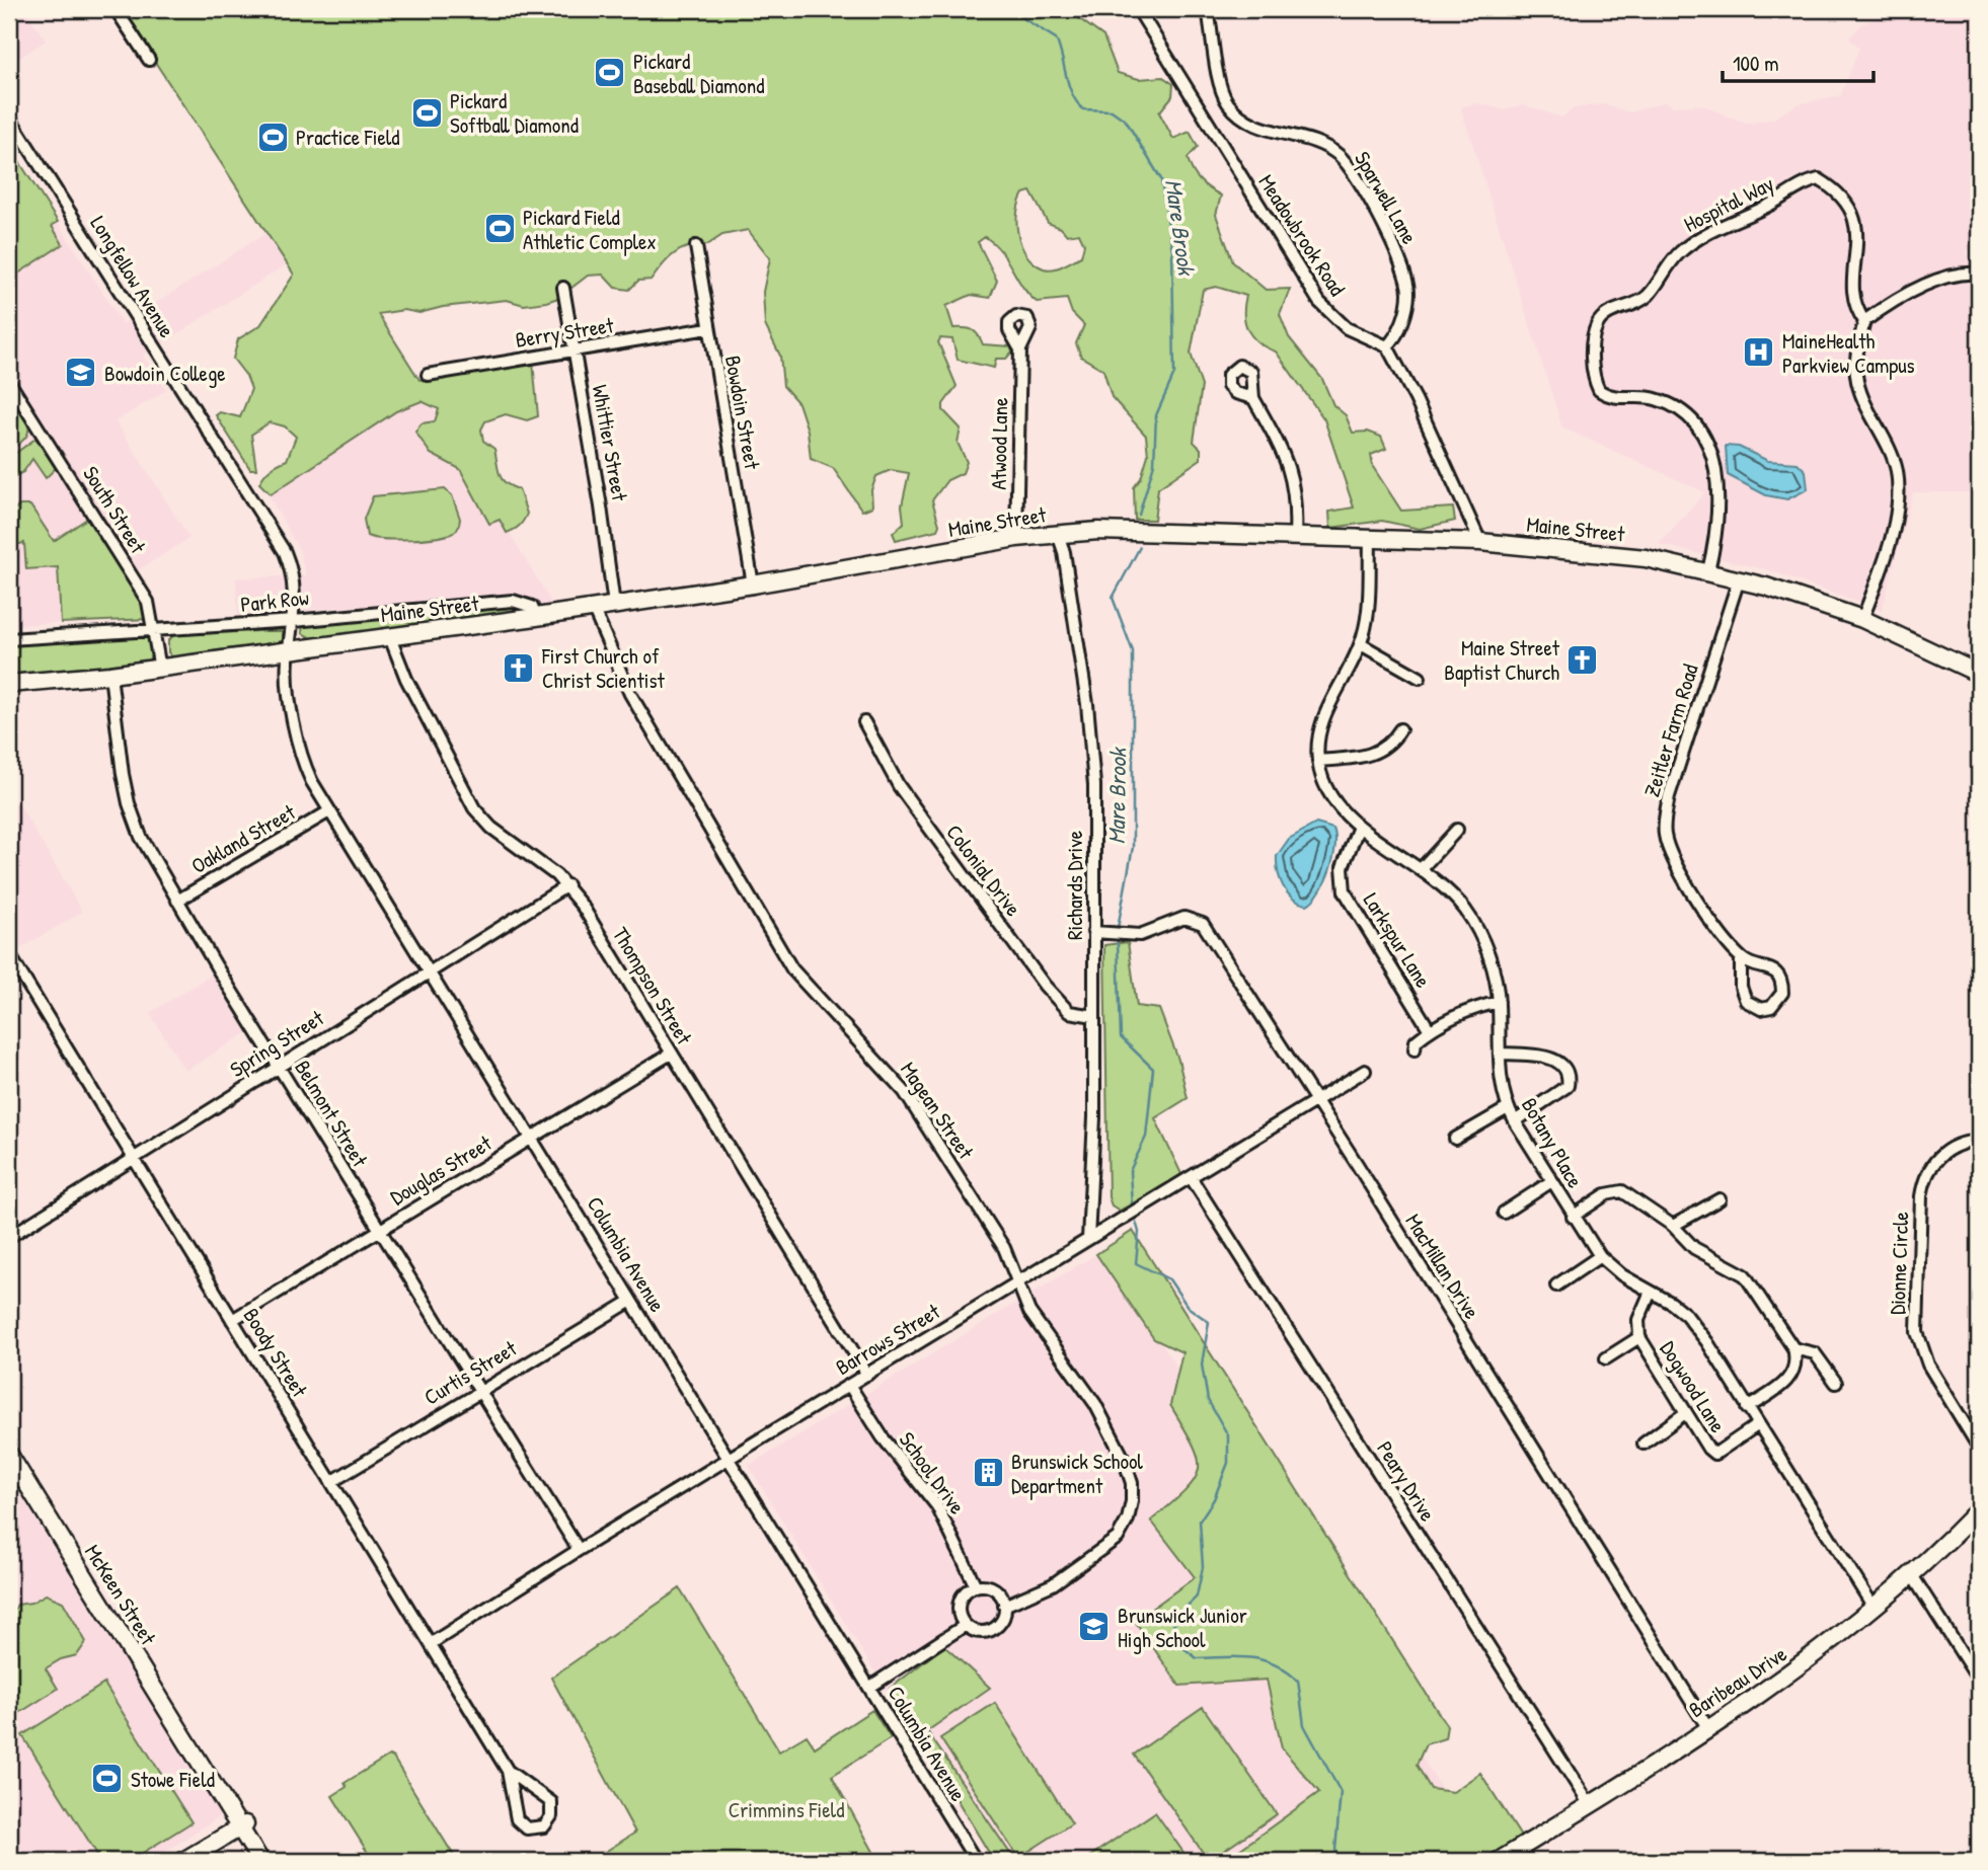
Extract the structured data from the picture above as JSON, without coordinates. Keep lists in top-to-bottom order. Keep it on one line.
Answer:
{"streets":{"street":["Sparwell Lane","Hospital Way","Meadowbrook Road","Longfellow Avenue","Berry Street","Bowdoin Street","Whittier Street","Atwood Lane","South Street","Maine Street","Park Row","Zeitler Farm Road","Oakland Street","Colonial Drive","Richards Drive","Larkspur Lane","Thompson Street","Spring Street","Magean Street","Belmont Street","Botany Place","Douglas Street","Columbia Avenue","Dionne Circle","MacMillan Drive","Barrows Street","Boody Street","Curtis Street","Dogwood Lane","School Drive","Peary Drive","McKeen Street","Baribeau Drive"]},"crossings":[["Sparwell Lane","Meadowbrook Road"],["Hospital Way","Maine Street"],["Longfellow Avenue","Maine Street"],["Longfellow Avenue","Park Row"],["Longfellow Avenue","Columbia Avenue"],["Berry Street","Bowdoin Street"],["Berry Street","Whittier Street"],["Bowdoin Street","Maine Street"],["Whittier Street","Maine Street"],["Atwood Lane","Maine Street"],["South Street","Maine Street"],["South Street","Park Row"],["Maine Street","Park Row"],["Maine Street","Zeitler Farm Road"],["Maine Street","Richards Drive"],["Maine Street","Thompson Street"],["Maine Street","Magean Street"],["Maine Street","Belmont Street"],["Maine Street","Botany Place"],["Maine Street","Columbia Avenue"],["Oakland Street","Belmont Street"],["Oakland Street","Columbia Avenue"],["Colonial Drive","Richards Drive"],["Richards Drive","MacMillan Drive"],["Richards Drive","Barrows Street"],["Larkspur Lane","Botany Place"],["Thompson Street","Spring Street"],["Thompson Street","Douglas Street"],["Thompson Street","Barrows Street"],["Spring Street","Belmont Street"],["Spring Street","Columbia Avenue"],["Spring Street","Boody Street"],["Magean Street","Barrows Street"],["Magean Street","School Drive"],["Belmont Street","Douglas Street"],["Belmont Street","Barrows Street"],["Belmont Street","Curtis Street"],["Botany Place","Dogwood Lane"],["Botany Place","Baribeau Drive"],["Douglas Street","Columbia Avenue"],["Douglas Street","Boody Street"],["Columbia Avenue","Barrows Street"],["Columbia Avenue","Curtis Street"],["MacMillan Drive","Barrows Street"],["MacMillan Drive","Baribeau Drive"],["Barrows Street","Boody Street"],["Barrows Street","School Drive"],["Barrows Street","Peary Drive"],["Boody Street","Curtis Street"],["Peary Drive","Baribeau Drive"]],"water":["Mare Brook"],"parks":["Crimmins Field"],"places":{"sports":["Pickard Baseball Diamond","Pickard Softball Diamond","Practice Field","Pickard Field Athletic Complex","Stowe Field"],"hospital":["MaineHealth Parkview Campus"],"school or university":["Bowdoin College","Brunswick Junior High School"],"church":["Maine Street Baptist Church","First Church of Christ Scientist"],"building":["Brunswick School Department"]},"scale_bar":"100 m"}
